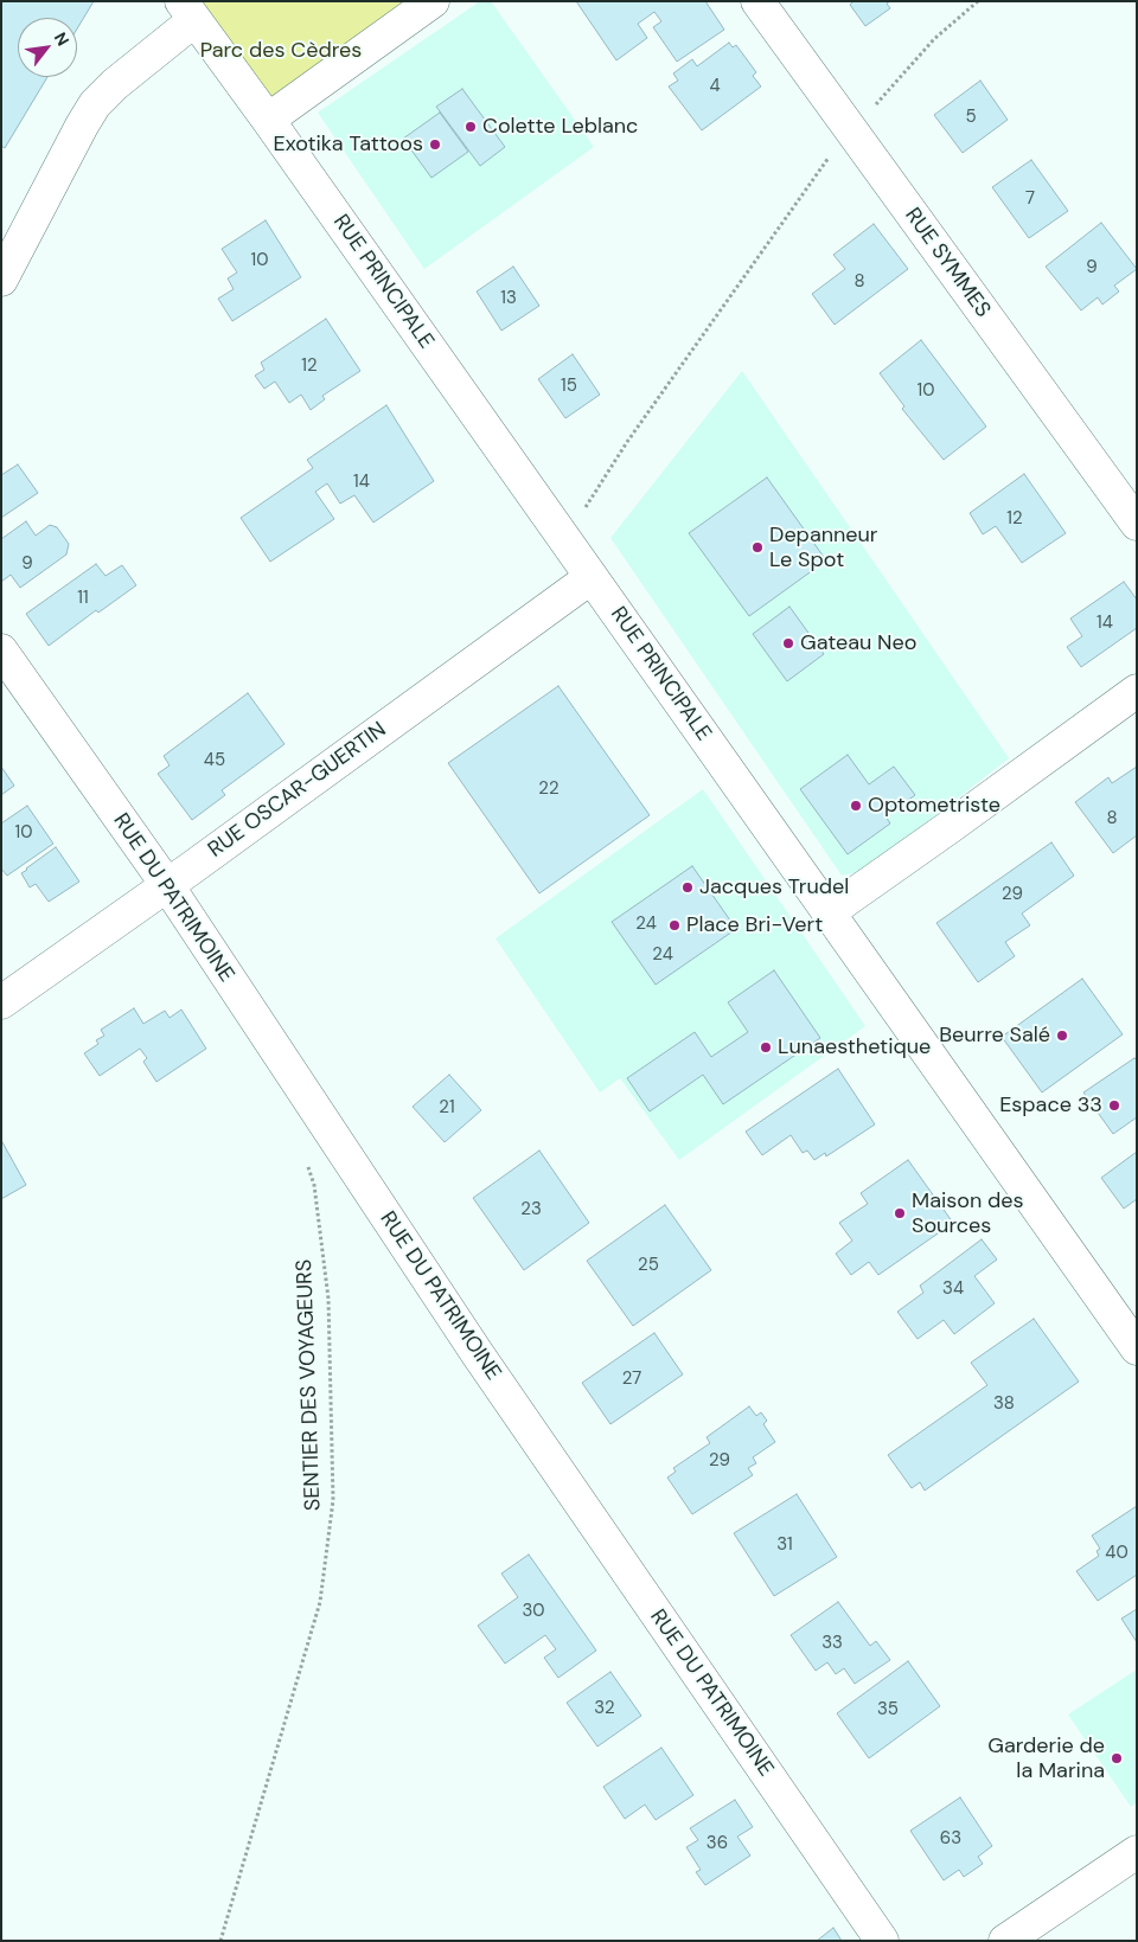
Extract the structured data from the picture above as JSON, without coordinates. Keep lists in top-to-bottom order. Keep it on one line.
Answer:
{"streets":{"street":["RUE SYMMES","RUE PRINCIPALE","RUE OSCAR-GUERTIN","RUE DU PATRIMOINE"],"path":["SENTIER DES VOYAGEURS"]},"crossings":[["RUE PRINCIPALE","RUE OSCAR-GUERTIN"],["RUE OSCAR-GUERTIN","RUE DU PATRIMOINE"]],"parks":["Parc des Cèdres"],"places":["Colette Leblanc","Exotika Tattoos","Depanneur Le Spot","Gateau Neo","Optometriste","Jacques Trudel","Place Bri-Vert","Beurre Salé","Lunaesthetique","Espace 33","Maison des Sources","Garderie de la Marina"],"house_numbers":["4","5","7","10","9","8","13","12","15","10","14","12","9","11","14","45","22","8","10","29","24","24","21","23","25","34","27","38","29","31","40","30","33","32","35","63","36"],"north":"top right"}
